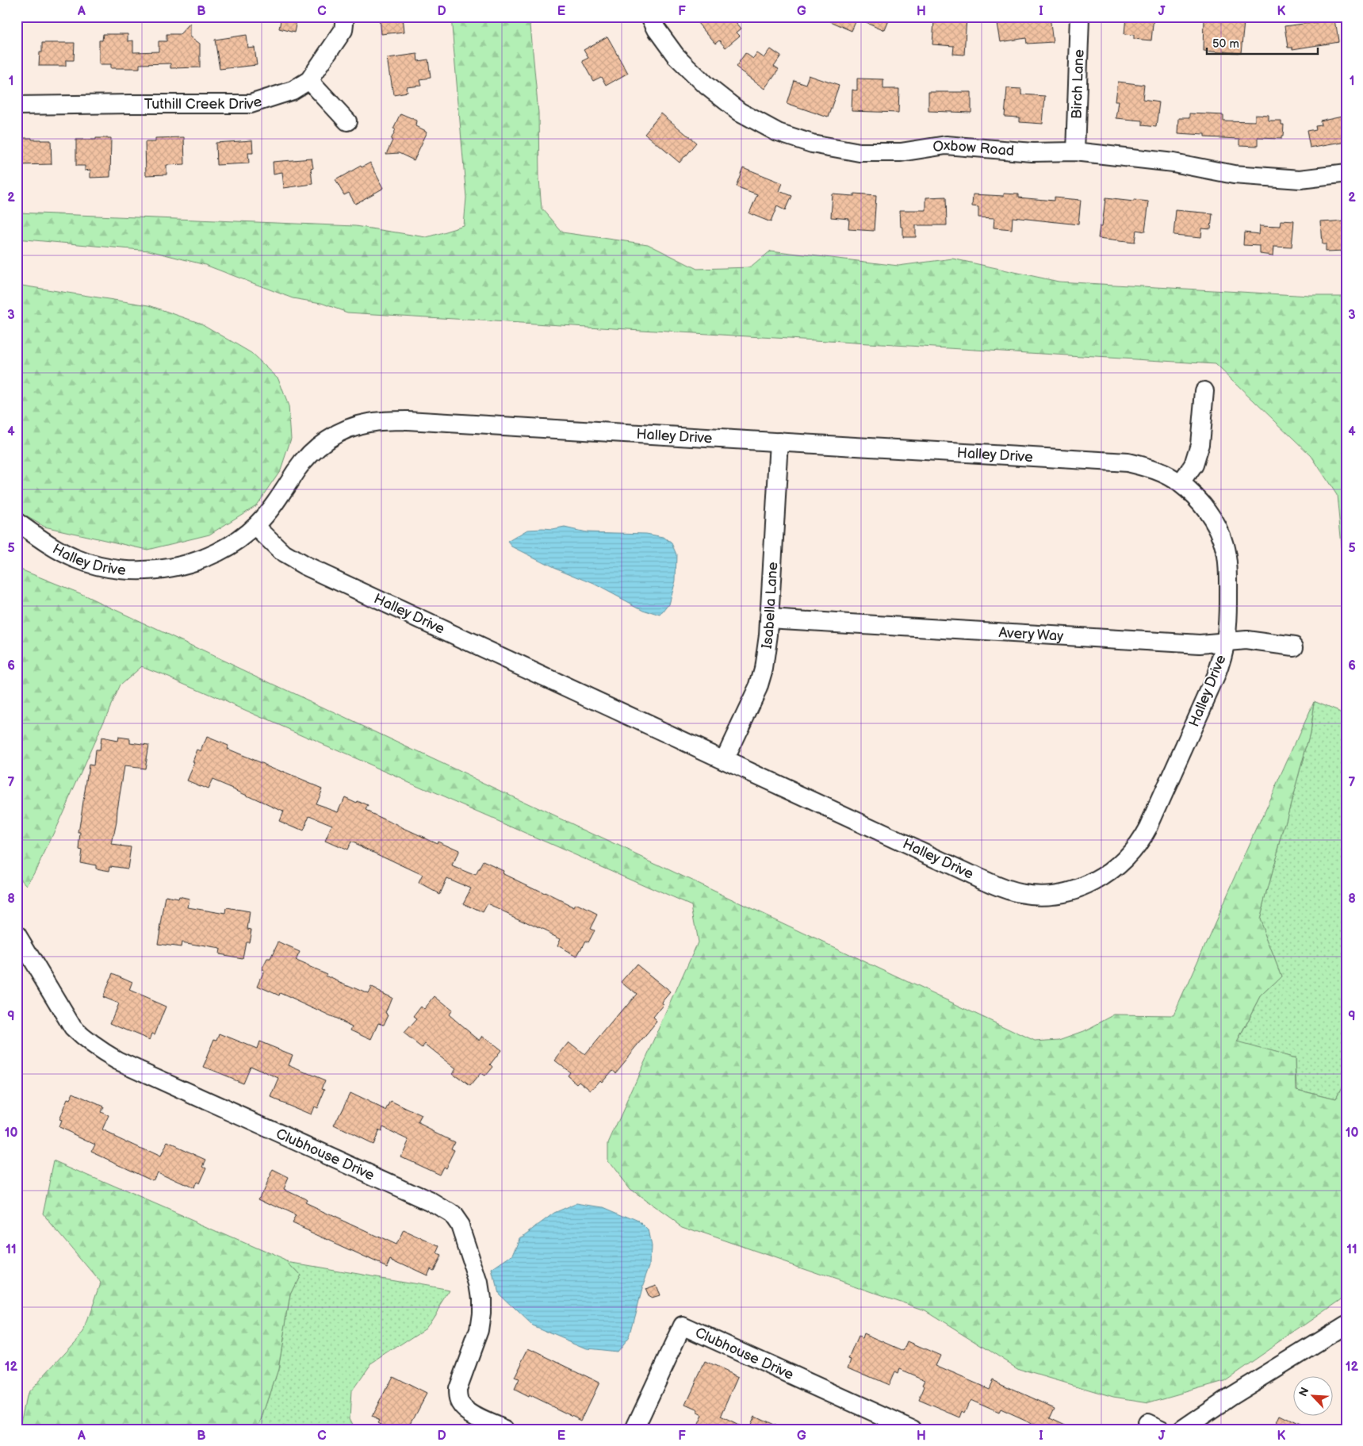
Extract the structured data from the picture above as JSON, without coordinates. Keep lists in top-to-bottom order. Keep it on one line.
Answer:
{"streets":{"street":["Birch Lane","Tuthill Creek Drive","Oxbow Road","Halley Drive","Isabella Lane","Avery Way","Clubhouse Drive"]},"crossings":[["Birch Lane","Oxbow Road"],["Halley Drive","Isabella Lane"],["Halley Drive","Avery Way"],["Isabella Lane","Avery Way"]],"scale_bar":"50 m","north":"top left","grid":{"columns":["A","B","C","D","E","F","G","H","I","J","K"],"rows":["1","2","3","4","5","6","7","8","9","10","11","12"]}}
